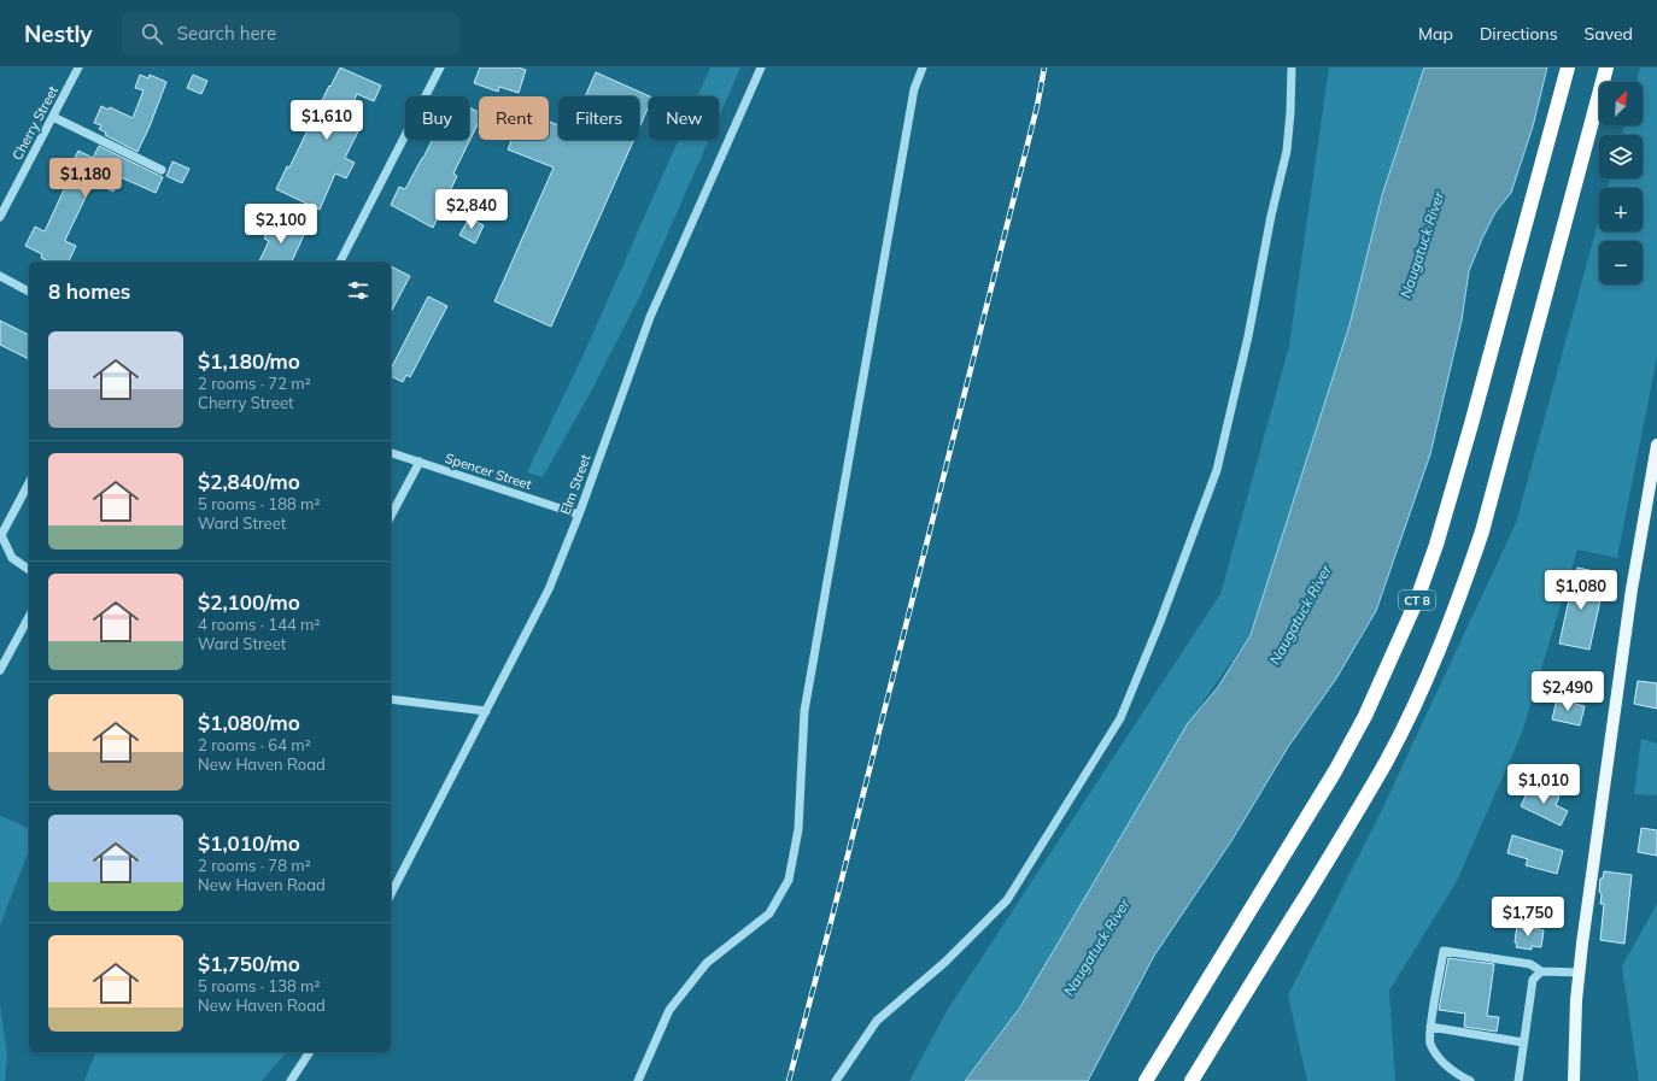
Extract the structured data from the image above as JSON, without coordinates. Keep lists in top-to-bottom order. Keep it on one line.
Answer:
{"streets":{"highway":["CT 8"],"street":["Cherry Street","Spencer Street","Elm Street"]},"crossings":[["Spencer Street","Elm Street"]],"water":["Naugatuck River"],"north":"top right","page":{"header":"Nestly","search":"Search here","nav":["Map","Directions","Saved"],"map_buttons":["+","−"],"chip":["Buy","Rent","Filters","New"],"price":["$1,610","$1,180","$2,840","$2,100","$1,080","$2,490","$1,010","$1,750"],"heading":"8 homes","list":[{"name":"$1,180/mo","note":"2 rooms · 72 m² · Cherry Street"},{"name":"$2,840/mo","note":"5 rooms · 188 m² · Ward Street"},{"name":"$2,100/mo","note":"4 rooms · 144 m² · Ward Street"},{"name":"$1,080/mo","note":"2 rooms · 64 m² · New Haven Road"},{"name":"$1,010/mo","note":"2 rooms · 78 m² · New Haven Road"},{"name":"$1,750/mo","note":"5 rooms · 138 m² · New Haven Road"}]}}
